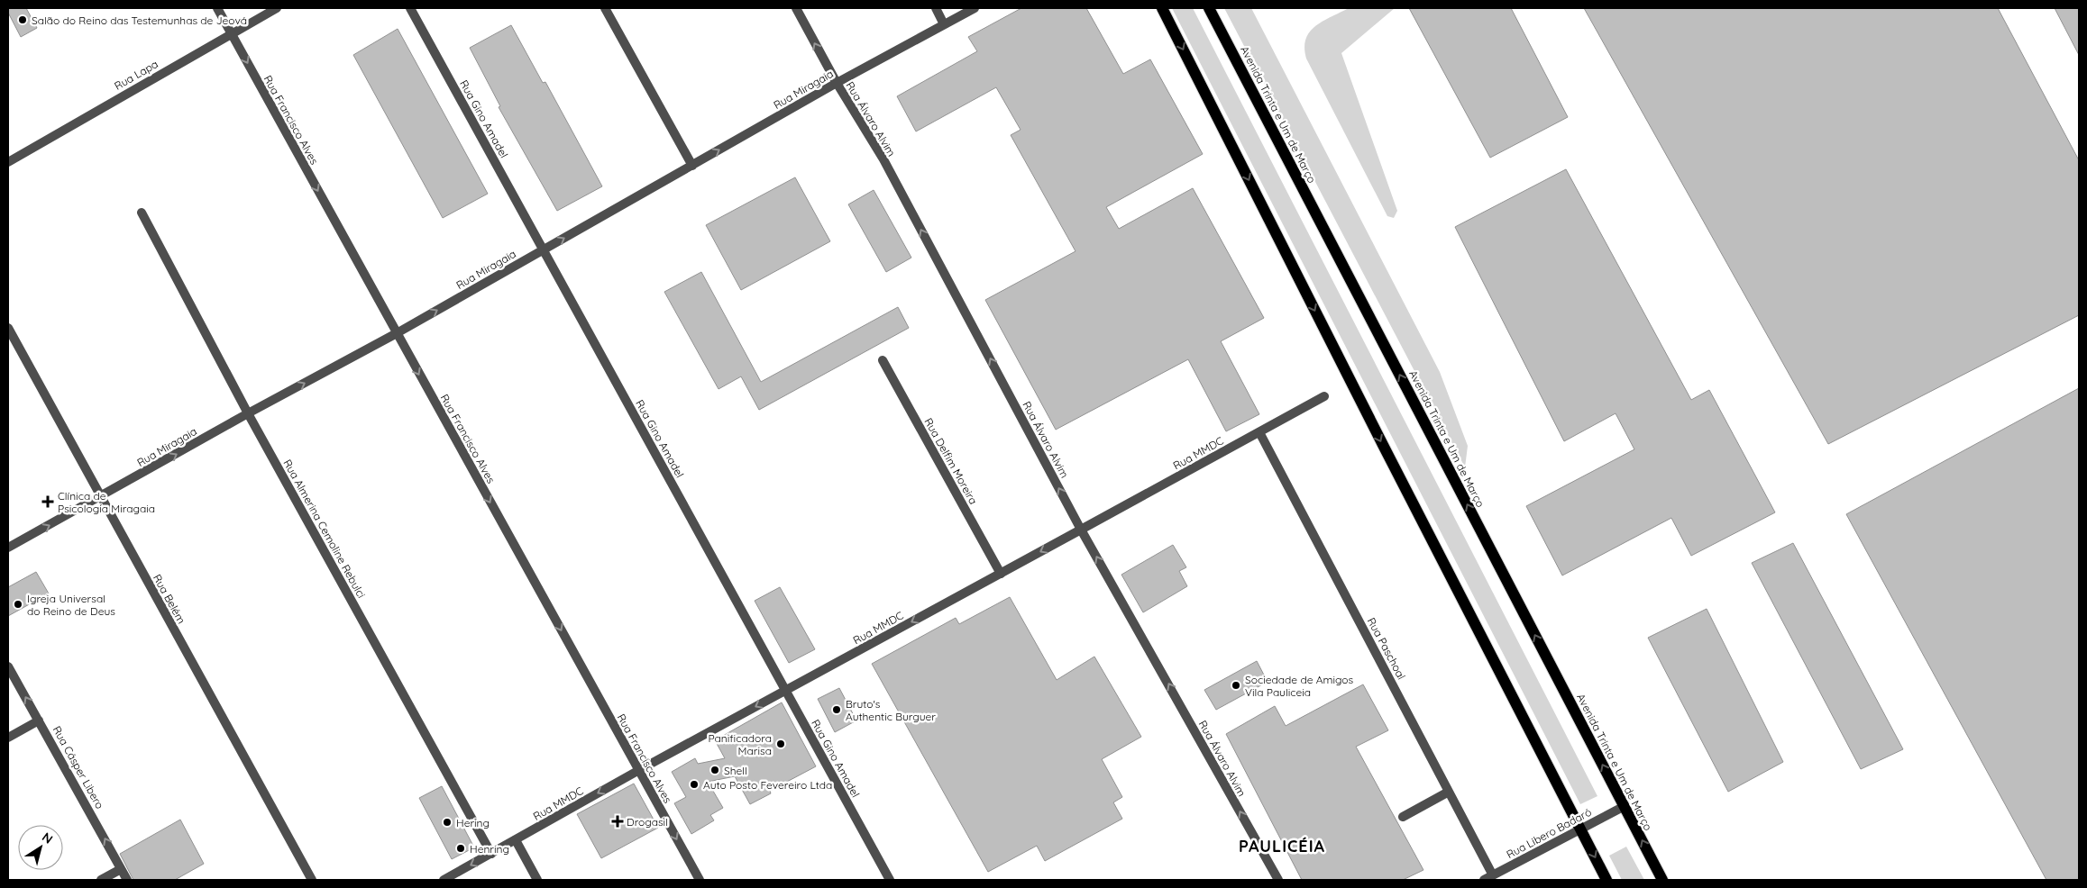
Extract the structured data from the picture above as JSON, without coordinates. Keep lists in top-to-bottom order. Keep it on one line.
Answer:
{"streets":{"main road":["Avenida Trinta e Um de Março"],"street":["Rua Lapa","Rua Miragaia","Rua Gino Amadel","Rua Álvaro Alvim","Rua Francisco Alves","Rua MMDC","Rua Delfim Moreira","Rua Almerina Cemoline Rebulci","Rua Belém","Rua Paschoal","Rua Cásper Libero","Rua Libero Badaró"]},"crossings":[["Rua Lapa","Rua Francisco Alves"],["Rua Miragaia","Rua Gino Amadel"],["Rua Miragaia","Rua Álvaro Alvim"],["Rua Miragaia","Rua Francisco Alves"],["Rua Miragaia","Rua Almerina Cemoline Rebulci"],["Rua Miragaia","Rua Belém"],["Avenida Trinta e Um de Março","Rua Libero Badaró"],["Rua Gino Amadel","Rua MMDC"],["Rua Álvaro Alvim","Rua MMDC"],["Rua Francisco Alves","Rua MMDC"],["Rua MMDC","Rua Delfim Moreira"],["Rua MMDC","Rua Almerina Cemoline Rebulci"],["Rua MMDC","Rua Paschoal"],["Rua Paschoal","Rua Libero Badaró"]],"one_way":["Rua Miragaia","Rua Álvaro Alvim","Rua Francisco Alves","Rua MMDC","Rua Cásper Libero"],"districts":["PAULICÉIA"],"places":{"other":["Salão do Reino das Testemunhas de Jeová","Igreja Universal do Reino de Deus","Sociedade de Amigos Vila Pauliceia","Bruto's Authentic Burguer","Panificadora Marisa","Shell","Auto Posto Fevereiro Ltda","Hering","Henring"],"health":["Clínica de Psicologia Miragaia","Drogasil"]},"north":"top right"}
